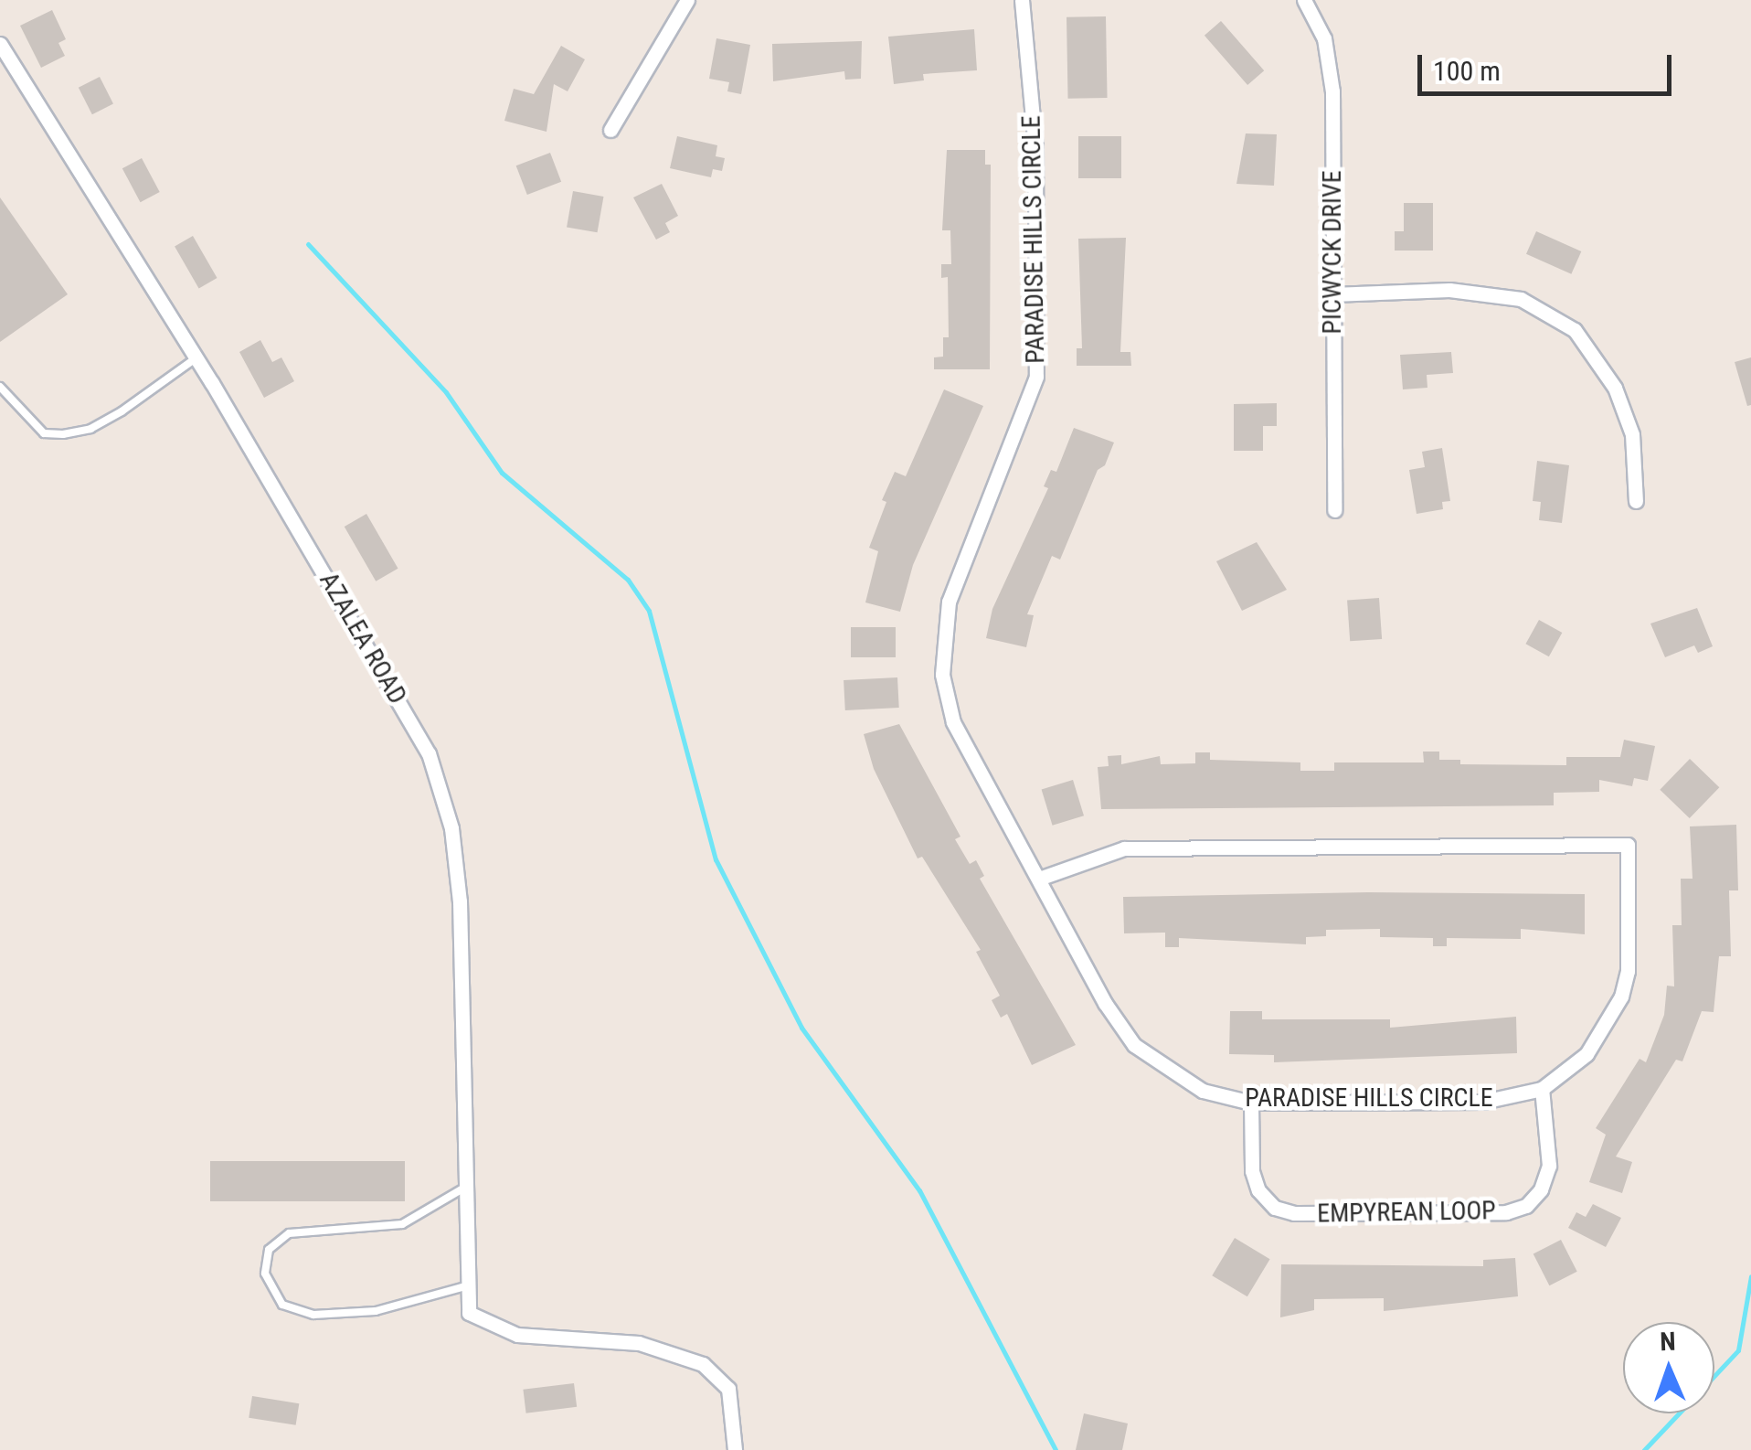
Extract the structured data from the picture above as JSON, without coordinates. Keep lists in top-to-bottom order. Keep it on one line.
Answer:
{"streets":{"street":["PARADISE HILLS CIRCLE","PICWYCK DRIVE","AZALEA ROAD","EMPYREAN LOOP"]},"crossings":[["PARADISE HILLS CIRCLE","EMPYREAN LOOP"]],"scale_bar":"100 m","north":"top"}
